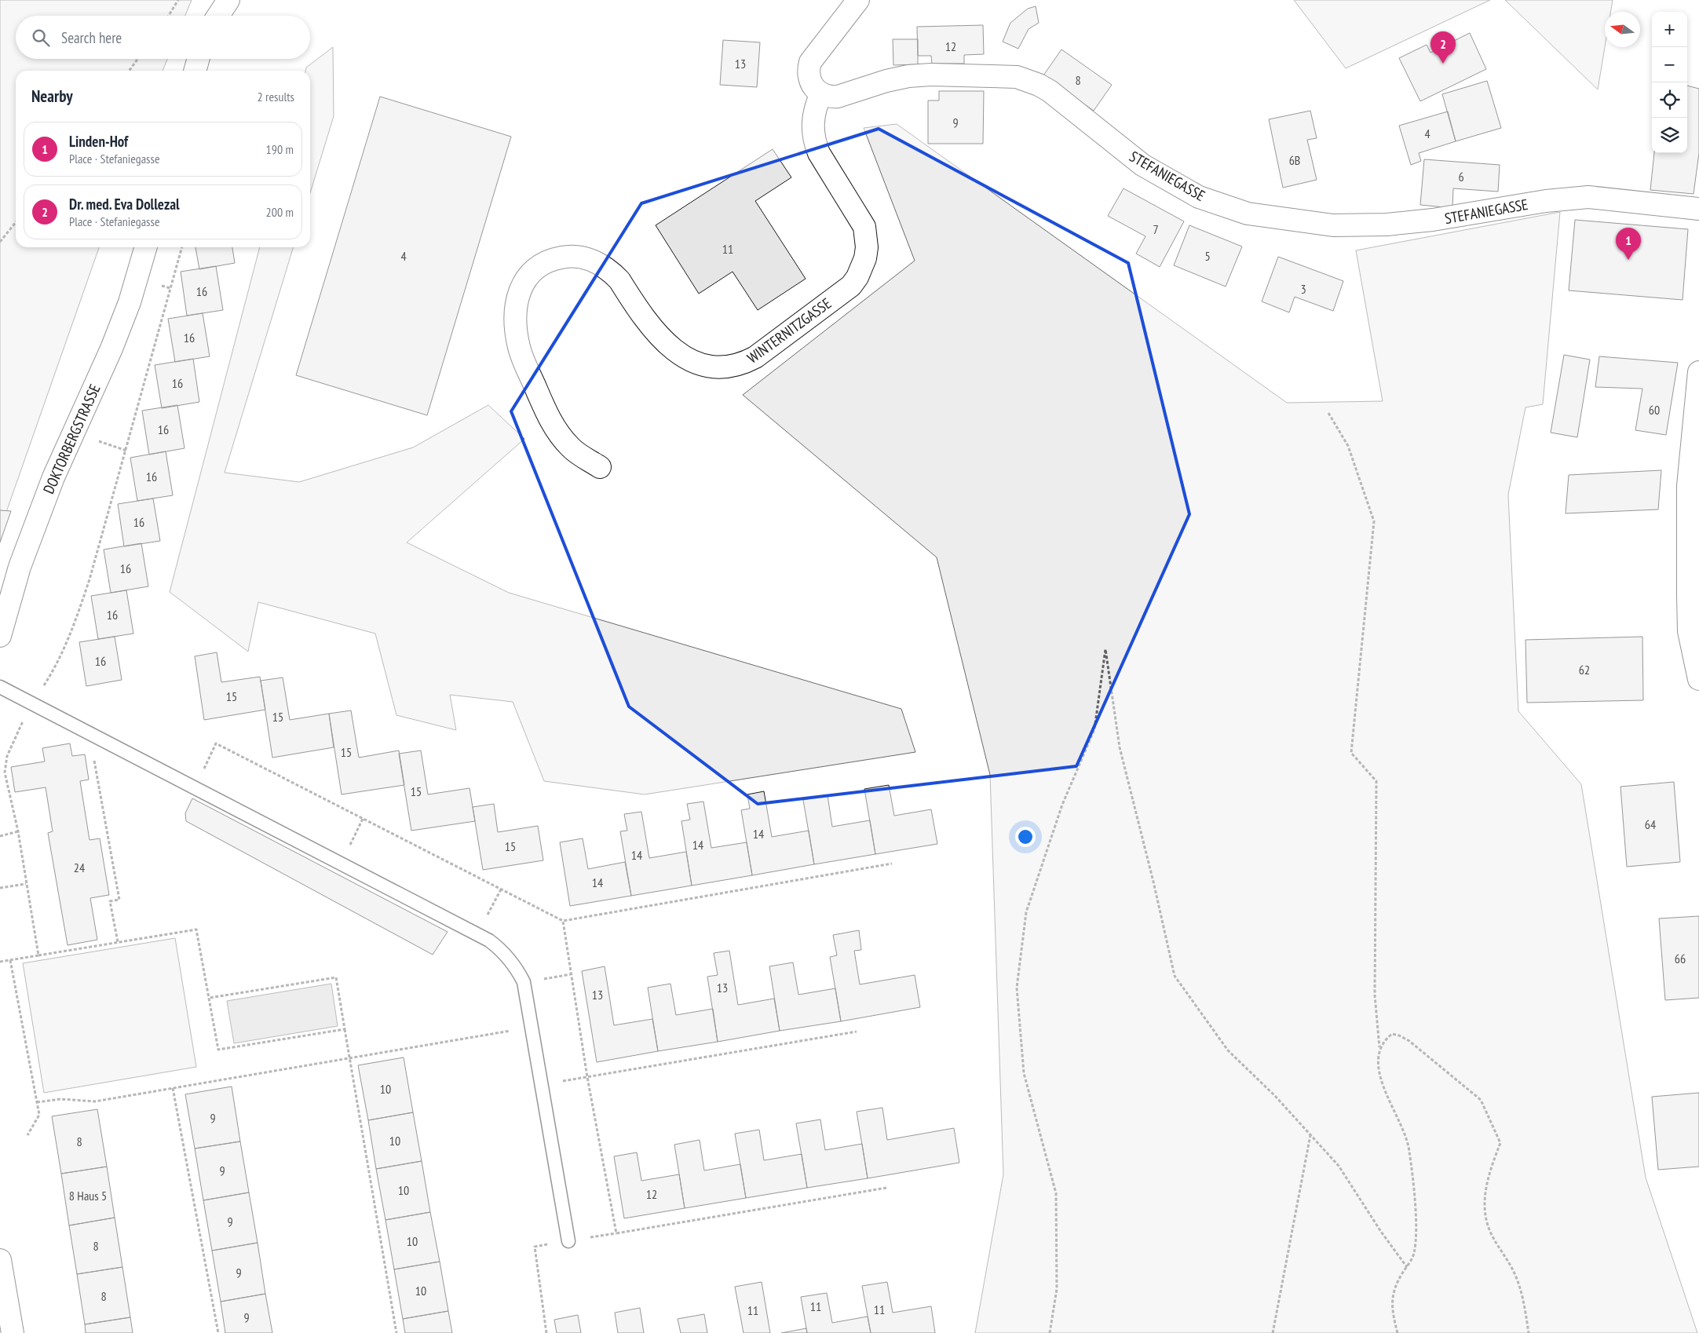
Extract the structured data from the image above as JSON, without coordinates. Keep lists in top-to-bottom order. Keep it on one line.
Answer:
{"streets":{"street":["STEFANIEGASSE","WINTERNITZGASSE","DOKTORBERGSTRASSE"]},"crossings":[["STEFANIEGASSE","WINTERNITZGASSE"]],"house_numbers":["12","13","8","9","4","6B","6","7","11","4","5","3","16","16","16","60","16","16","16","16","16","16","62","15","15","15","15","64","14","14","15","14","24","14","66","13","13","10","9","10","8","9","10","12","8 Haus 5","9","10","8","9","10","8","11","11","11","9"],"north":"left","page":{"map_buttons":["+","−"],"search":"Search here","pins":["2","1"],"heading":["Nearby","2 results"],"list":[{"mark":"1","name":"Linden-Hof","note":"Place · Stefaniegasse","value":"190 m"},{"mark":"2","name":"Dr. med. Eva Dollezal","note":"Place · Stefaniegasse","value":"200 m"}]}}
